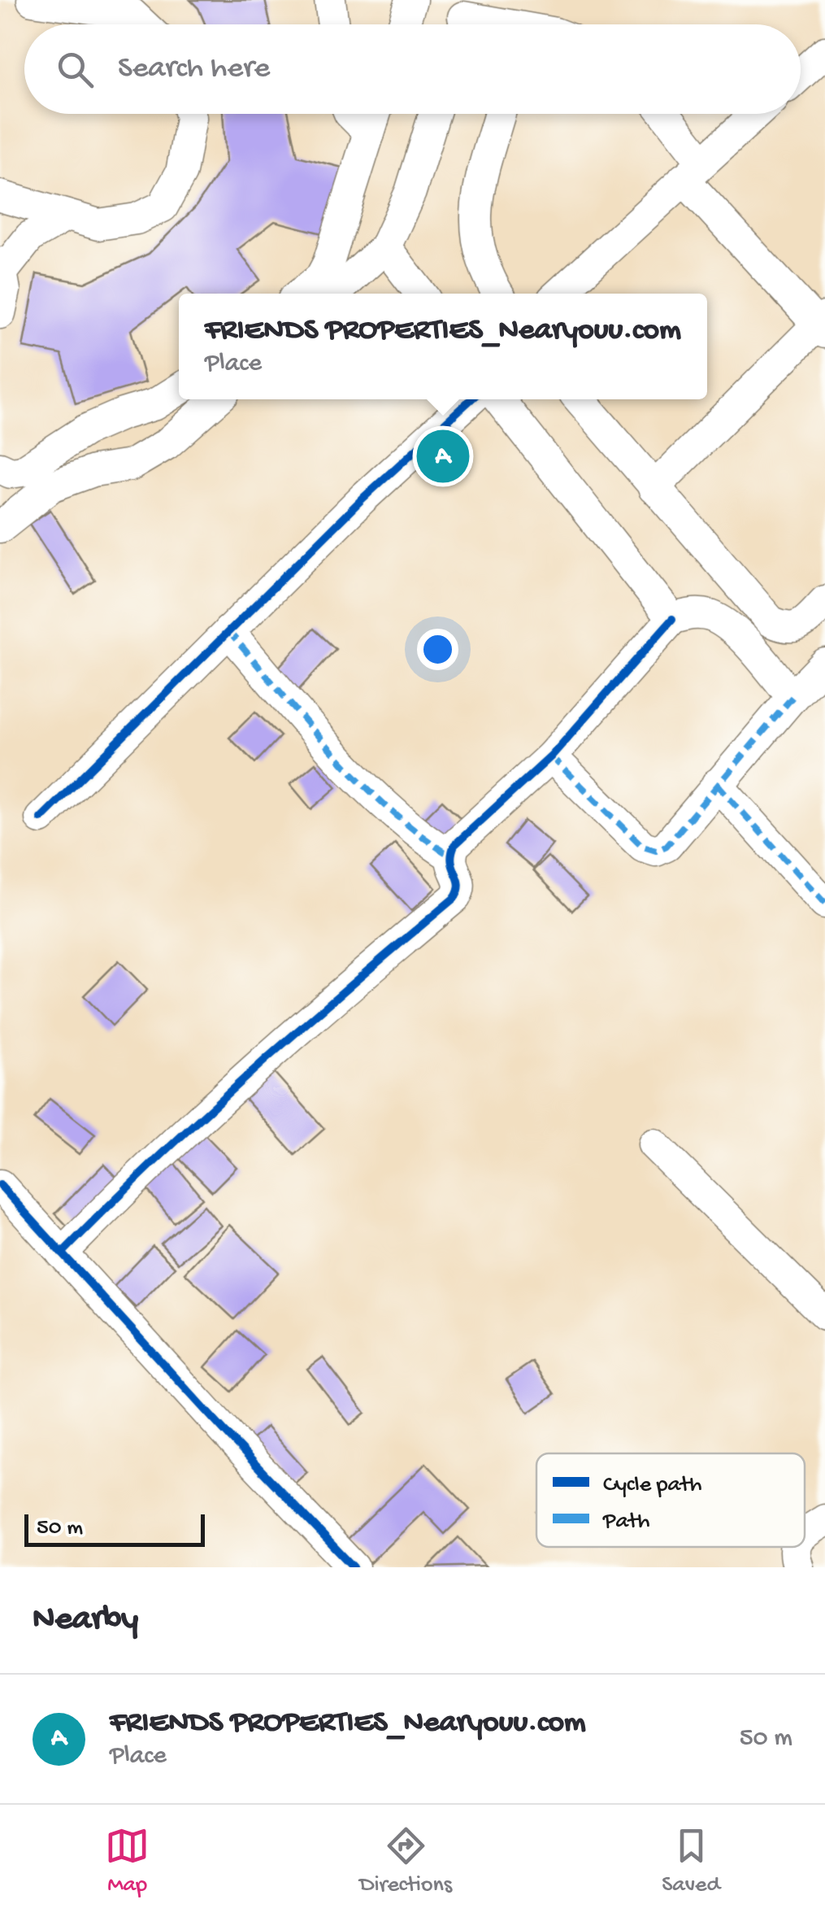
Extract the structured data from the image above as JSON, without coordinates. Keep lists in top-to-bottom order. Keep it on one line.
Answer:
{"legend":["Cycle path","Path"],"scale_bar":"50 m","page":{"search":"Search here","popup":["FRIENDS PROPERTIES_Nearyouu.com","Place"],"pins":"A","scale":"50 m","heading":"Nearby","list":[{"mark":"A","name":"FRIENDS PROPERTIES_Nearyouu.com","note":"Place","value":"50 m"}],"nav":["Map","Directions","Saved"]}}
